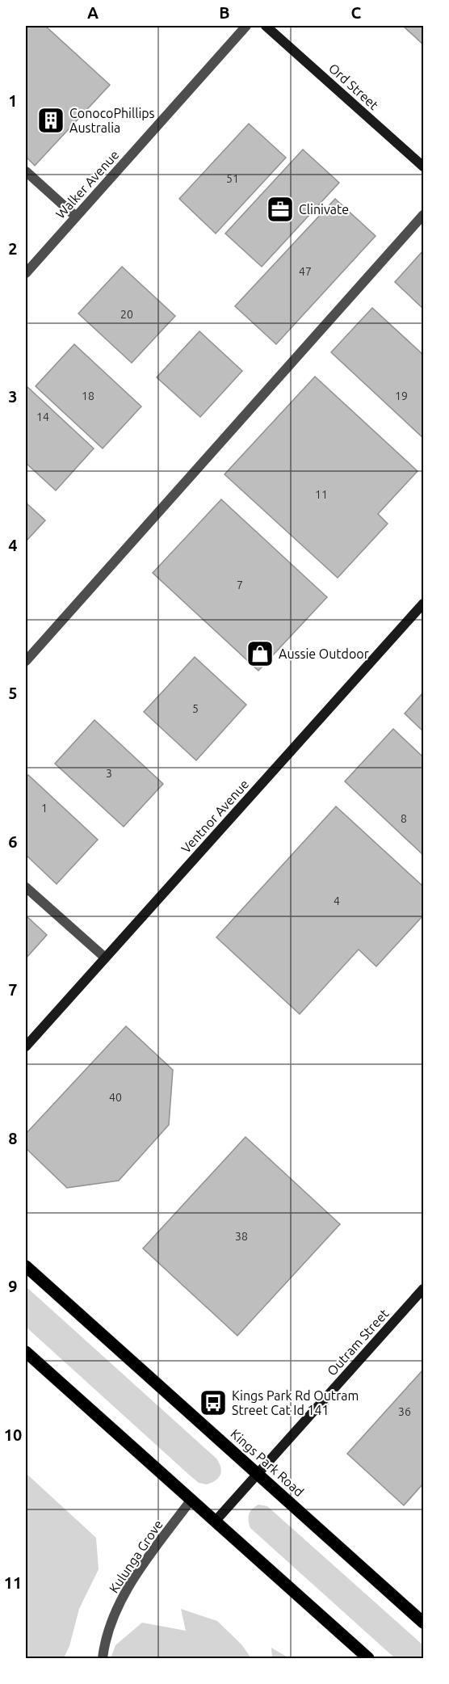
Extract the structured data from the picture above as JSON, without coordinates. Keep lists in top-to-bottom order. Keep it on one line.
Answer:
{"streets":{"main road":["Kings Park Road"],"street":["Ord Street","Walker Avenue","Ventnor Avenue","Outram Street","Kulunga Grove"]},"crossings":[["Outram Street","Kings Park Road"]],"places":{"building":["ConocoPhillips Australia"],"office":["Clinivate"],"shop":["Aussie Outdoor"],"bus stop":["Kings Park Rd Outram Street Cat Id 141"]},"house_numbers":["51","47","20","18","19","14","11","7","5","3","1","8","4","40","38","36"],"grid":{"columns":["A","B","C"],"rows":["1","2","3","4","5","6","7","8","9","10","11"]}}
